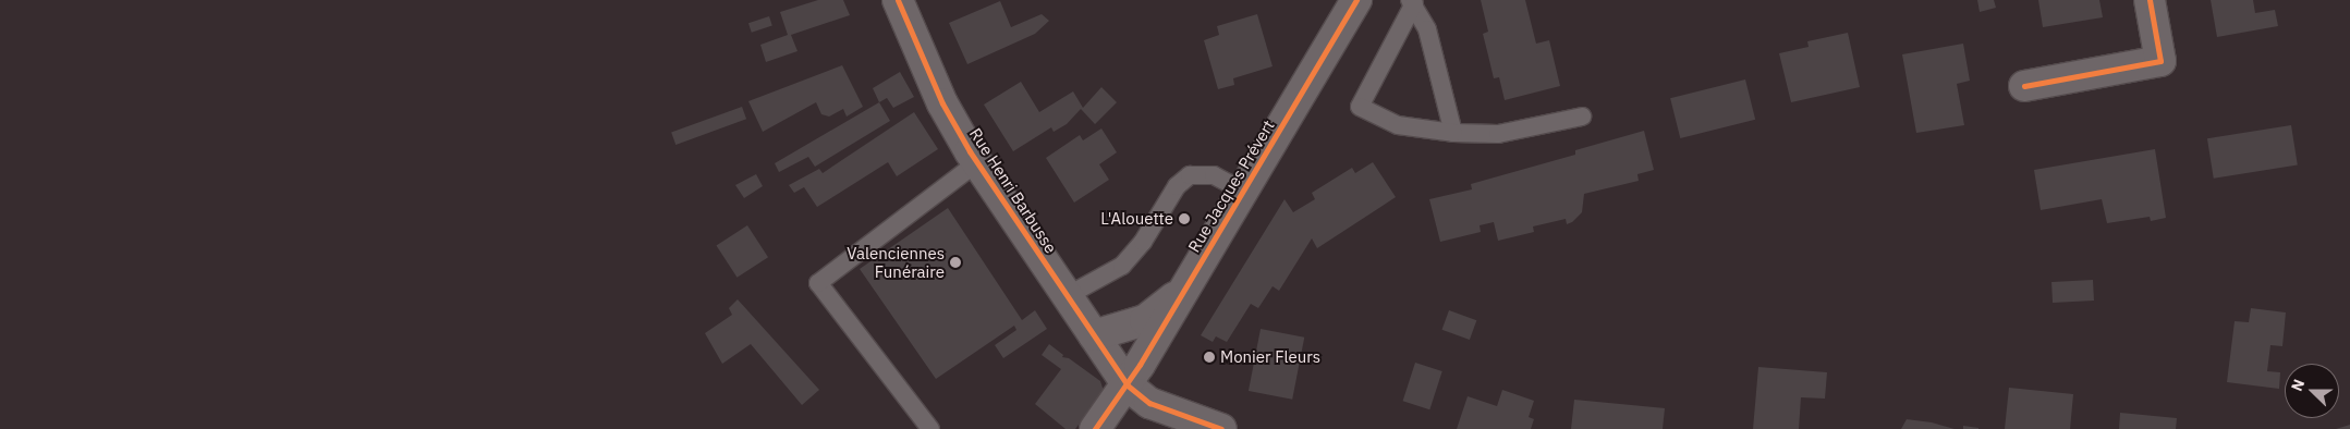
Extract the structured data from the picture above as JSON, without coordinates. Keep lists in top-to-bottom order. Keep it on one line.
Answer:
{"streets":{"street":["Rue Jacques Prévert","Rue Henri Barbusse"]},"crossings":[["Rue Jacques Prévert","Rue Henri Barbusse"]],"places":["L'Alouette","Valenciennes Funéraire","Monier Fleurs"],"north":"left"}
